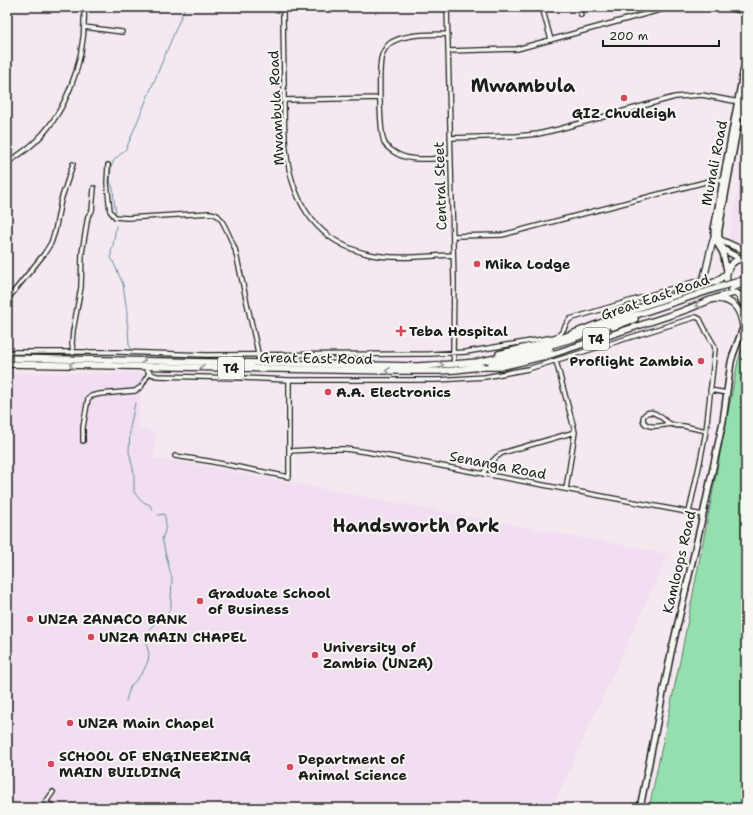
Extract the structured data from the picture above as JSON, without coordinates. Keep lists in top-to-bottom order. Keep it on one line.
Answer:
{"streets":{"main road":["Munali Road","Great East Road","T4","Kamloops Road"],"street":["Mwambula Road","Central Steet","Senanga Road"]},"crossings":[["Mwambula Road","Central Steet"],["Central Steet","Great East Road"],["Great East Road","Kamloops Road"],["Senanga Road","Kamloops Road"]],"districts":["Mwambula","Handsworth Park"],"places":{"other":["GIZ Chudleigh","Mika Lodge","Proflight Zambia","A.A. Electronics","Graduate School of Business","UNZA ZANACO BANK","UNZA MAIN CHAPEL","University of Zambia (UNZA)","UNZA Main Chapel","SCHOOL OF ENGINEERING MAIN BUILDING","Department of Animal Science"],"health":["Teba Hospital"]},"scale_bar":"200 m"}
